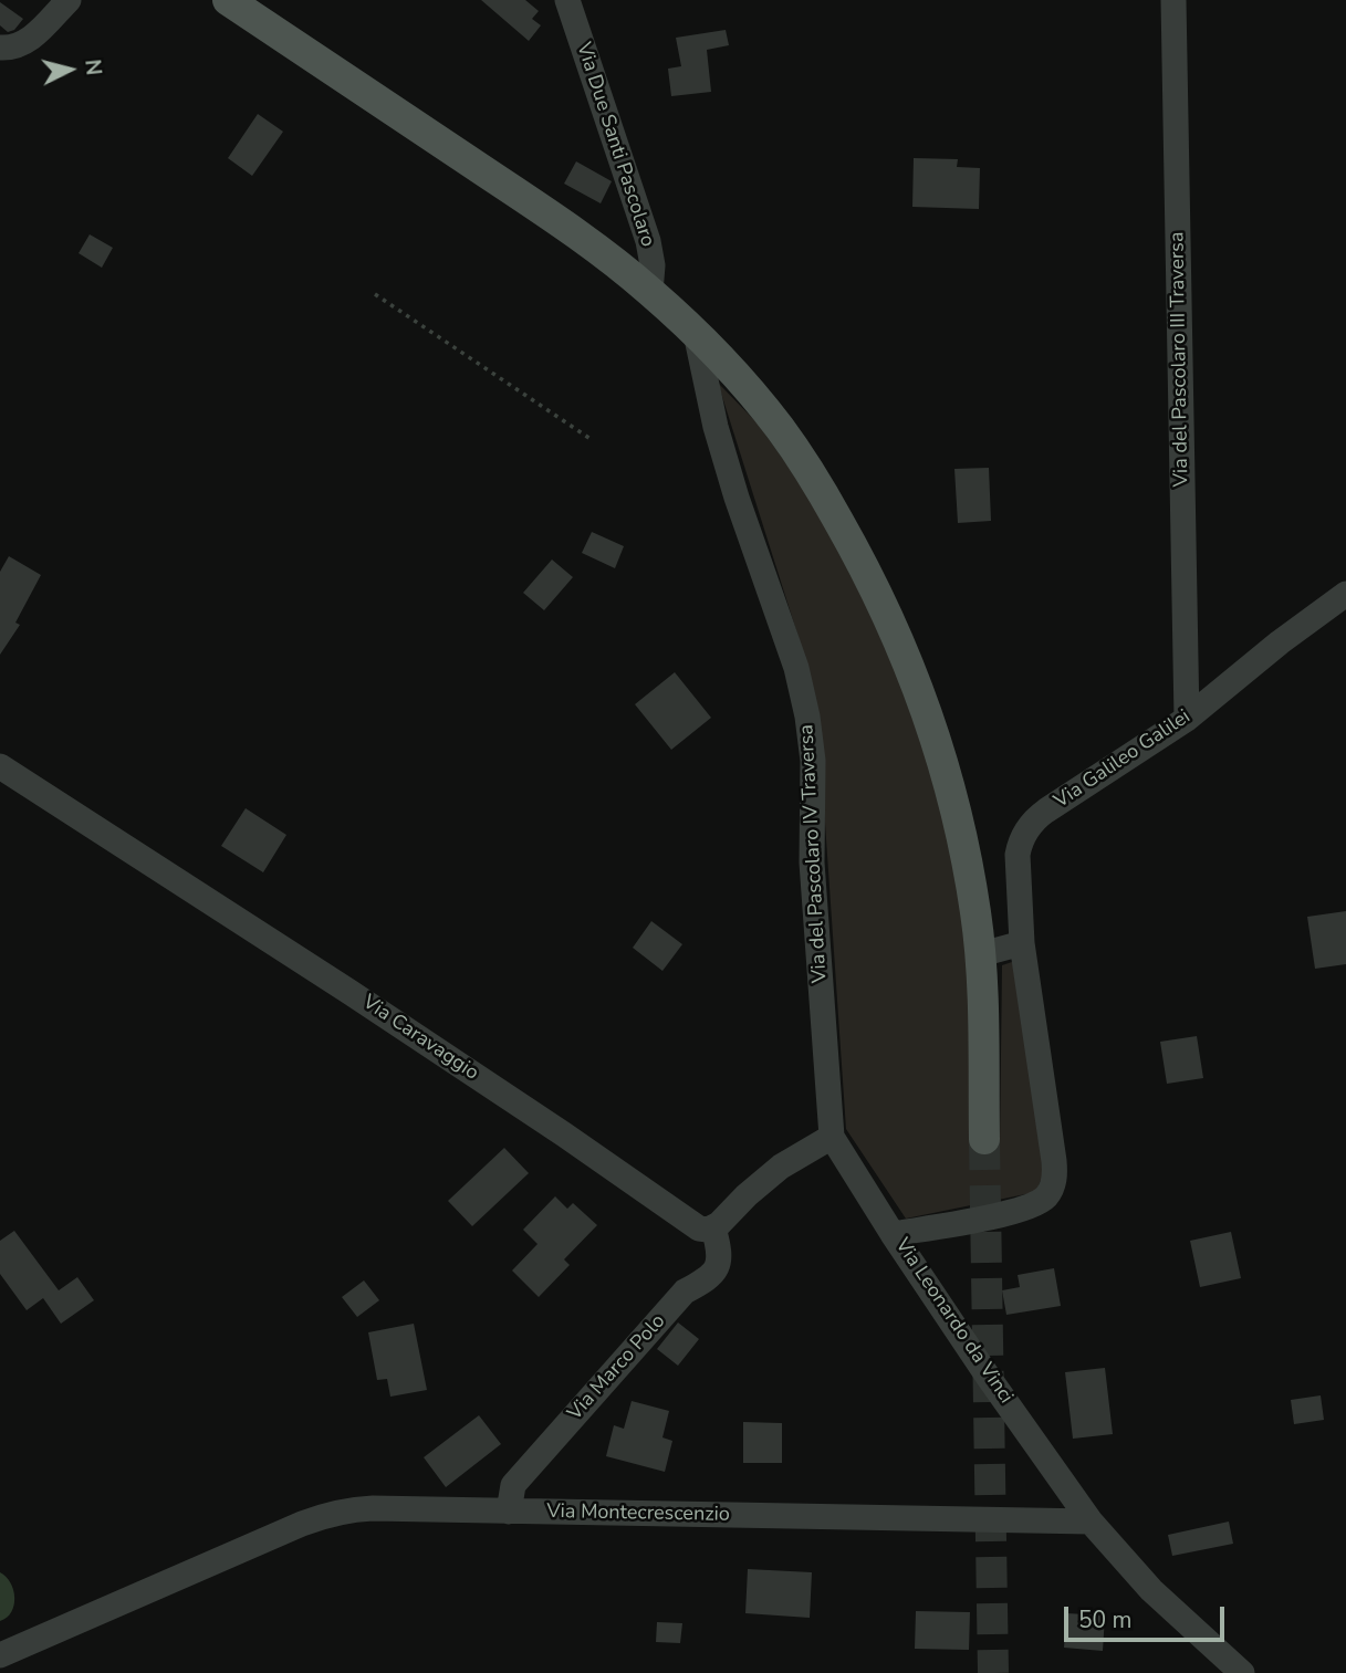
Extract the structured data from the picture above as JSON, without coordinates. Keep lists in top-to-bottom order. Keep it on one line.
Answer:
{"streets":{"street":["Via Due Santi Pascolaro","Via del Pascolaro III Traversa","Via Galileo Galilei","Via del Pascolaro IV Traversa","Via Caravaggio","Via Leonardo da Vinci","Via Marco Polo","Via Montecrescenzio"]},"crossings":[["Via del Pascolaro III Traversa","Via Galileo Galilei"],["Via Galileo Galilei","Via Leonardo da Vinci"],["Via del Pascolaro IV Traversa","Via Leonardo da Vinci"],["Via Caravaggio","Via Marco Polo"],["Via Leonardo da Vinci","Via Montecrescenzio"],["Via Marco Polo","Via Montecrescenzio"]],"scale_bar":"50 m","north":"right"}
